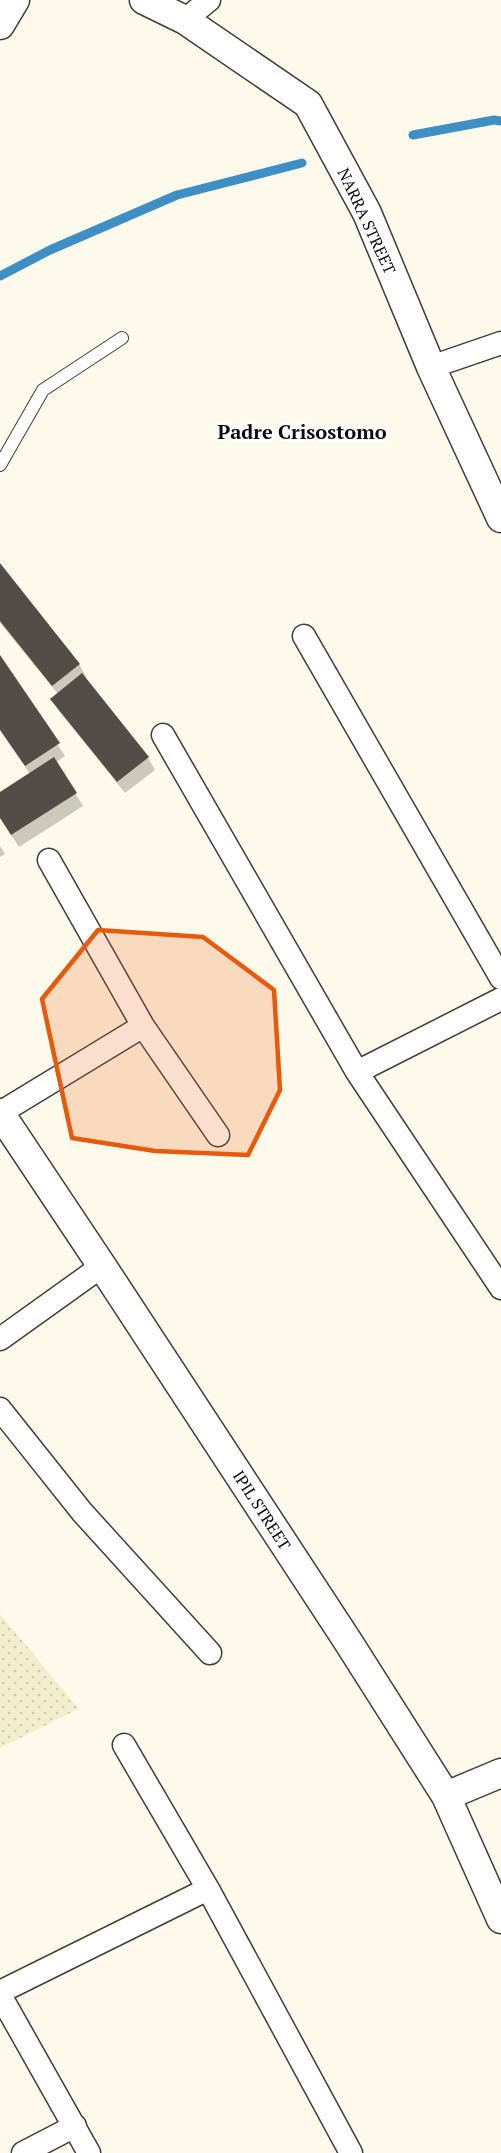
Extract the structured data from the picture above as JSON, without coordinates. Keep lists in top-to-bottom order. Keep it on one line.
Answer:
{"streets":{"street":["NARRA STREET","IPIL STREET"]},"districts":["Padre Crisostomo"]}
